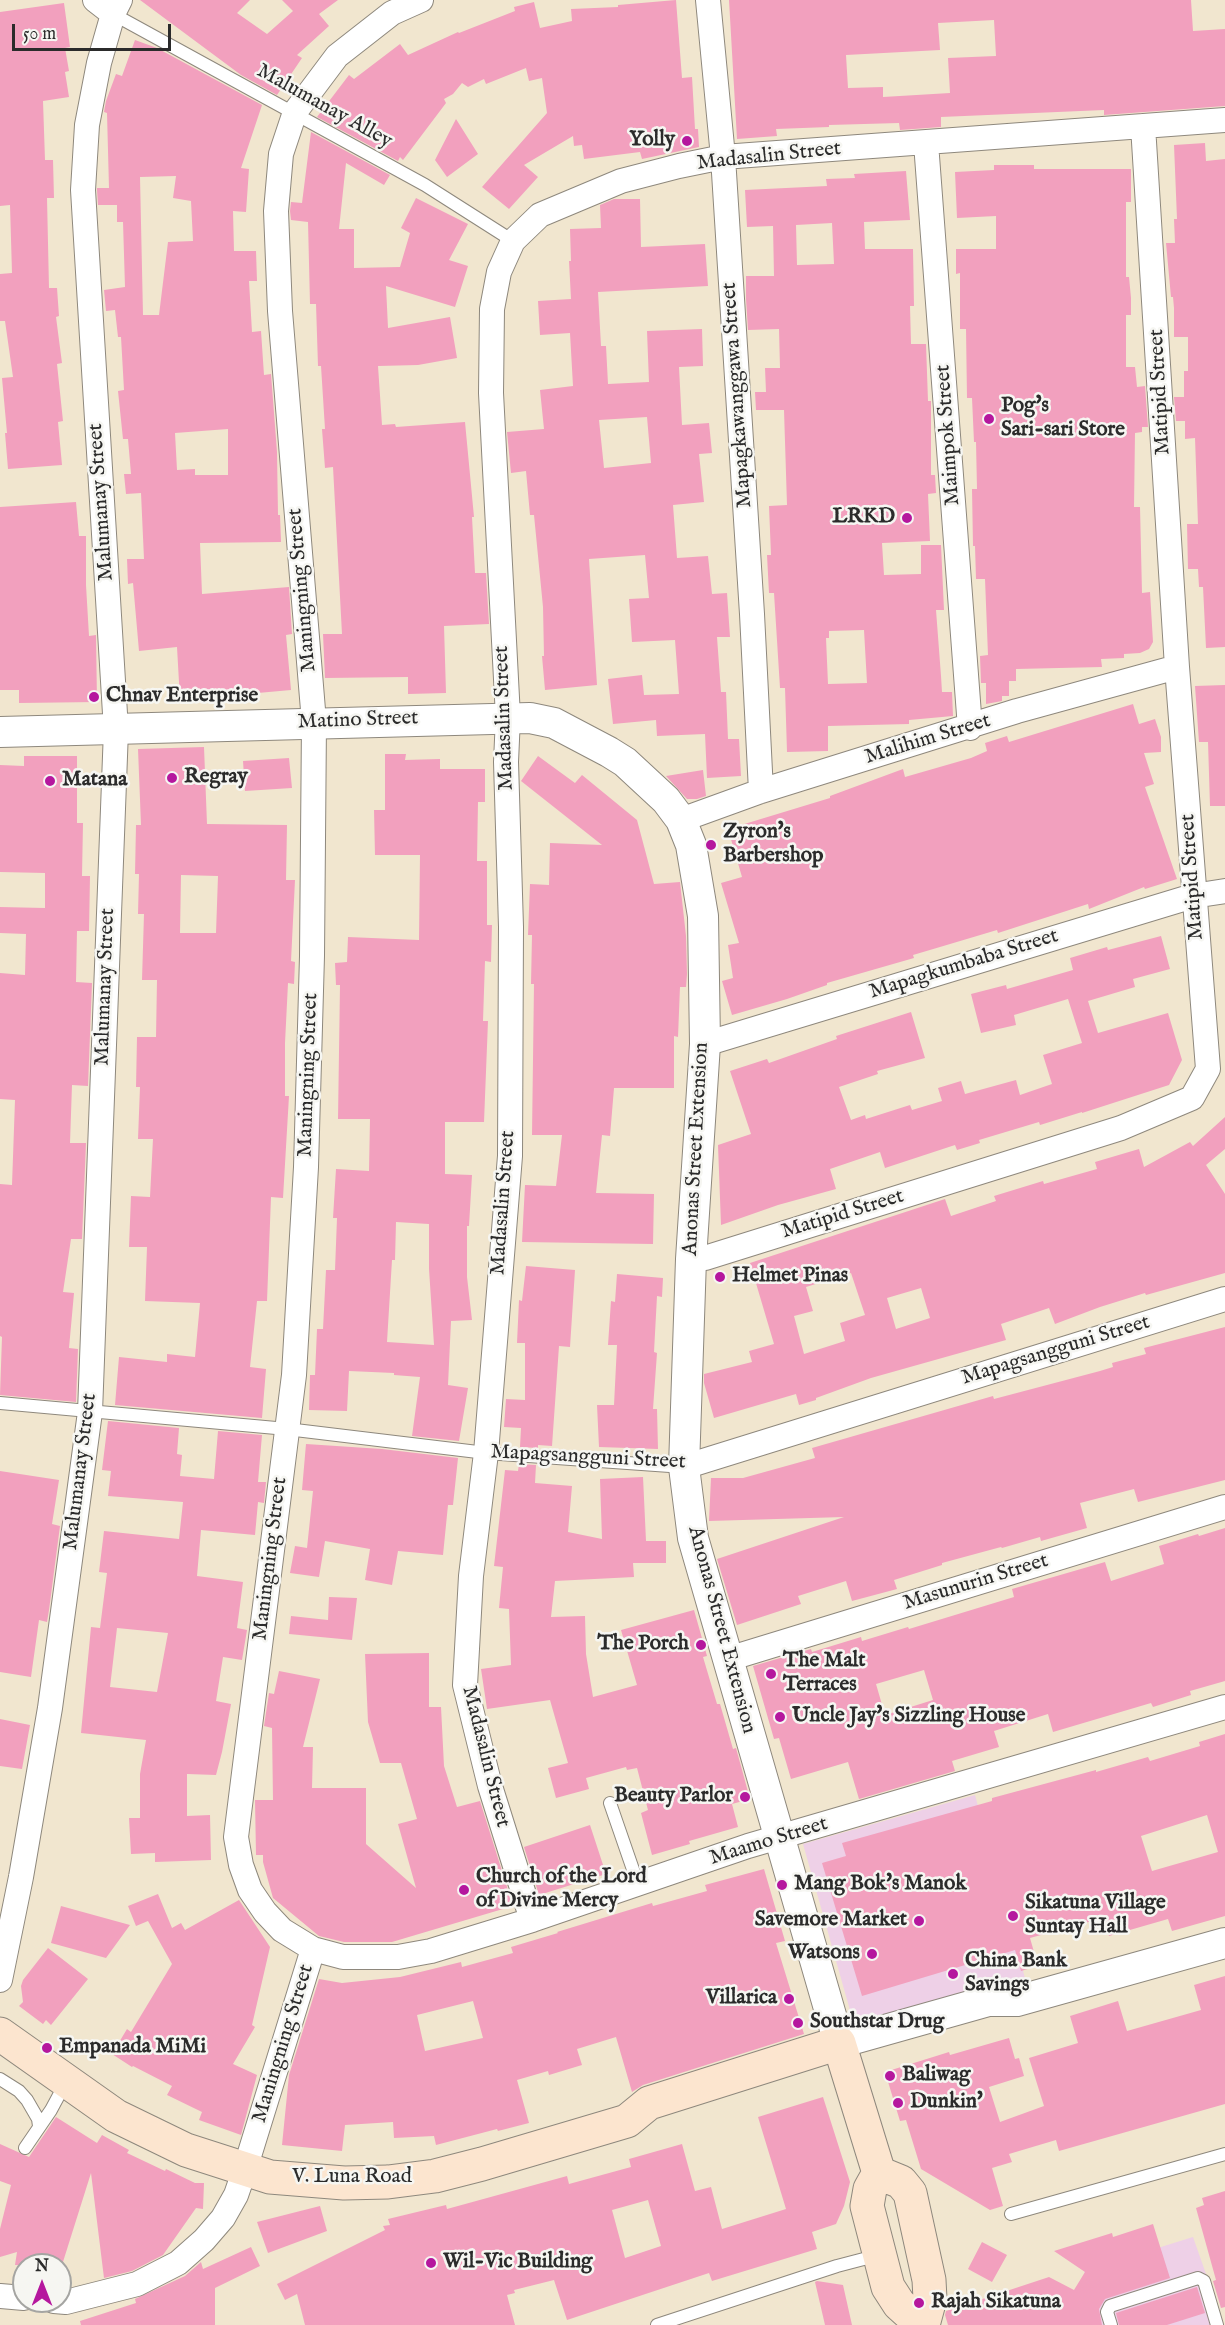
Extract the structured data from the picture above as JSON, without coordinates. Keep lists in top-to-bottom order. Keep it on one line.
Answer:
{"streets":{"main road":["Anonas Street Extension","V. Luna Road"],"street":["Madasalin Street","Matipid Street","Mapagkawanggawa Street","Maimpok Street","Malumanay Street","Maningning Street","Matino Street","Malihim Street","Mapagkumbaba Street","Mapagsangguni Street","Masunurin Street","Maamo Street"],"lane":["Malumanay Alley"]},"crossings":[["Malumanay Alley","Madasalin Street"],["Malumanay Alley","Malumanay Street"],["Malumanay Alley","Maningning Street"],["Madasalin Street","Matipid Street"],["Madasalin Street","Mapagkawanggawa Street"],["Madasalin Street","Maimpok Street"],["Madasalin Street","Matino Street"],["Madasalin Street","Mapagsangguni Street"],["Madasalin Street","Maamo Street"],["Matipid Street","Malihim Street"],["Matipid Street","Mapagkumbaba Street"],["Matipid Street","Anonas Street Extension"],["Mapagkawanggawa Street","Malihim Street"],["Maimpok Street","Malihim Street"],["Malumanay Street","Matino Street"],["Malumanay Street","Mapagsangguni Street"],["Maningning Street","Matino Street"],["Maningning Street","Mapagsangguni Street"],["Maningning Street","Maamo Street"],["Maningning Street","V. Luna Road"],["Matino Street","Malihim Street"],["Matino Street","Anonas Street Extension"],["Malihim Street","Anonas Street Extension"],["Mapagkumbaba Street","Anonas Street Extension"],["Anonas Street Extension","Mapagsangguni Street"],["Anonas Street Extension","Masunurin Street"],["Anonas Street Extension","Maamo Street"],["Anonas Street Extension","V. Luna Road"]],"places":["Yolly","Pog's Sari-sari Store","LRKD","Chnav Enterprise","Regray","Matana","Zyron's Barbershop","Helmet Pinas","The Porch","The Malt Terraces","Uncle Jay's Sizzling House","Beauty Parlor","Mang Bok's Manok","Church of the Lord of Divine Mercy","Sikatuna Village Suntay Hall","Savemore Market","Watsons","China Bank Savings","Villarica","Southstar Drug","Empanada MiMi","Baliwag","Dunkin'","Wil-Vic Building","Rajah Sikatuna"],"scale_bar":"50 m","north":"top"}
